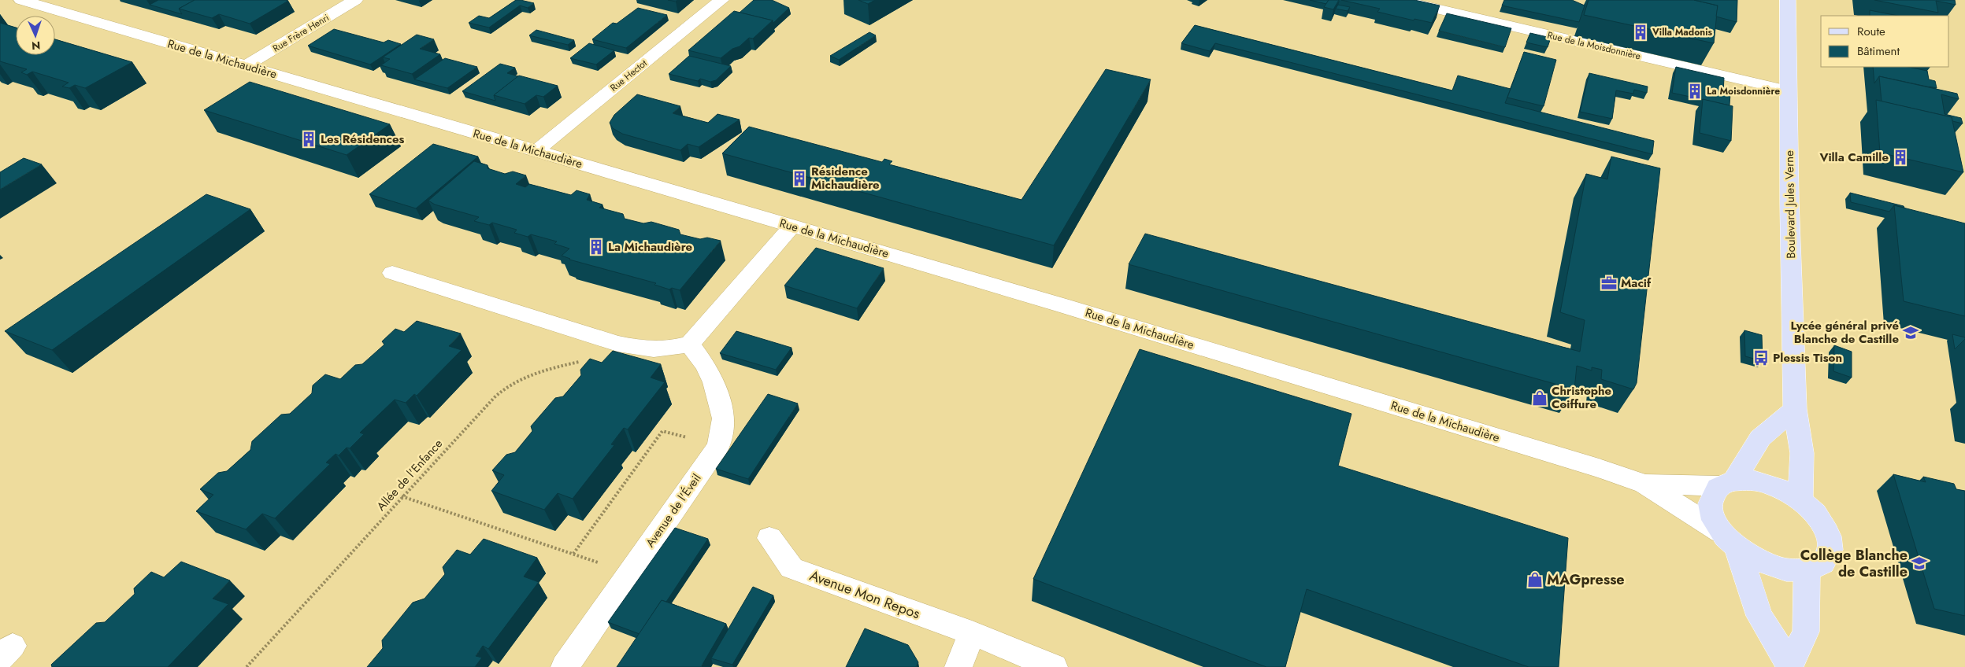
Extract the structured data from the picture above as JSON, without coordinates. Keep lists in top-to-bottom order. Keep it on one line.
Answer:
{"streets":{"main road":["Boulevard Jules Verne"],"street":["Rue Frère Henri","Rue de la Moisdonnière","Rue de la Michaudière","Rue Hectot","Avenue de l'Éveil","Avenue Mon Repos"],"path":["Allée de l'Enfance"]},"crossings":[["Rue Frère Henri","Rue de la Michaudière"],["Rue de la Moisdonnière","Boulevard Jules Verne"],["Rue de la Michaudière","Rue Hectot"],["Rue de la Michaudière","Boulevard Jules Verne"]],"places":{"building":["Villa Madonis","La Moisdonnière","Les Résidences","Villa Camille","Résidence Michaudière","La Michaudière"],"office":["Macif"],"school or university":["Lycée général privé Blanche de Castille","Collège Blanche de Castille"],"bus stop":["Plessis Tison"],"shop":["Christophe Coiffure","MAGpresse"]},"legend":["Route","Bâtiment"],"north":"bottom"}
